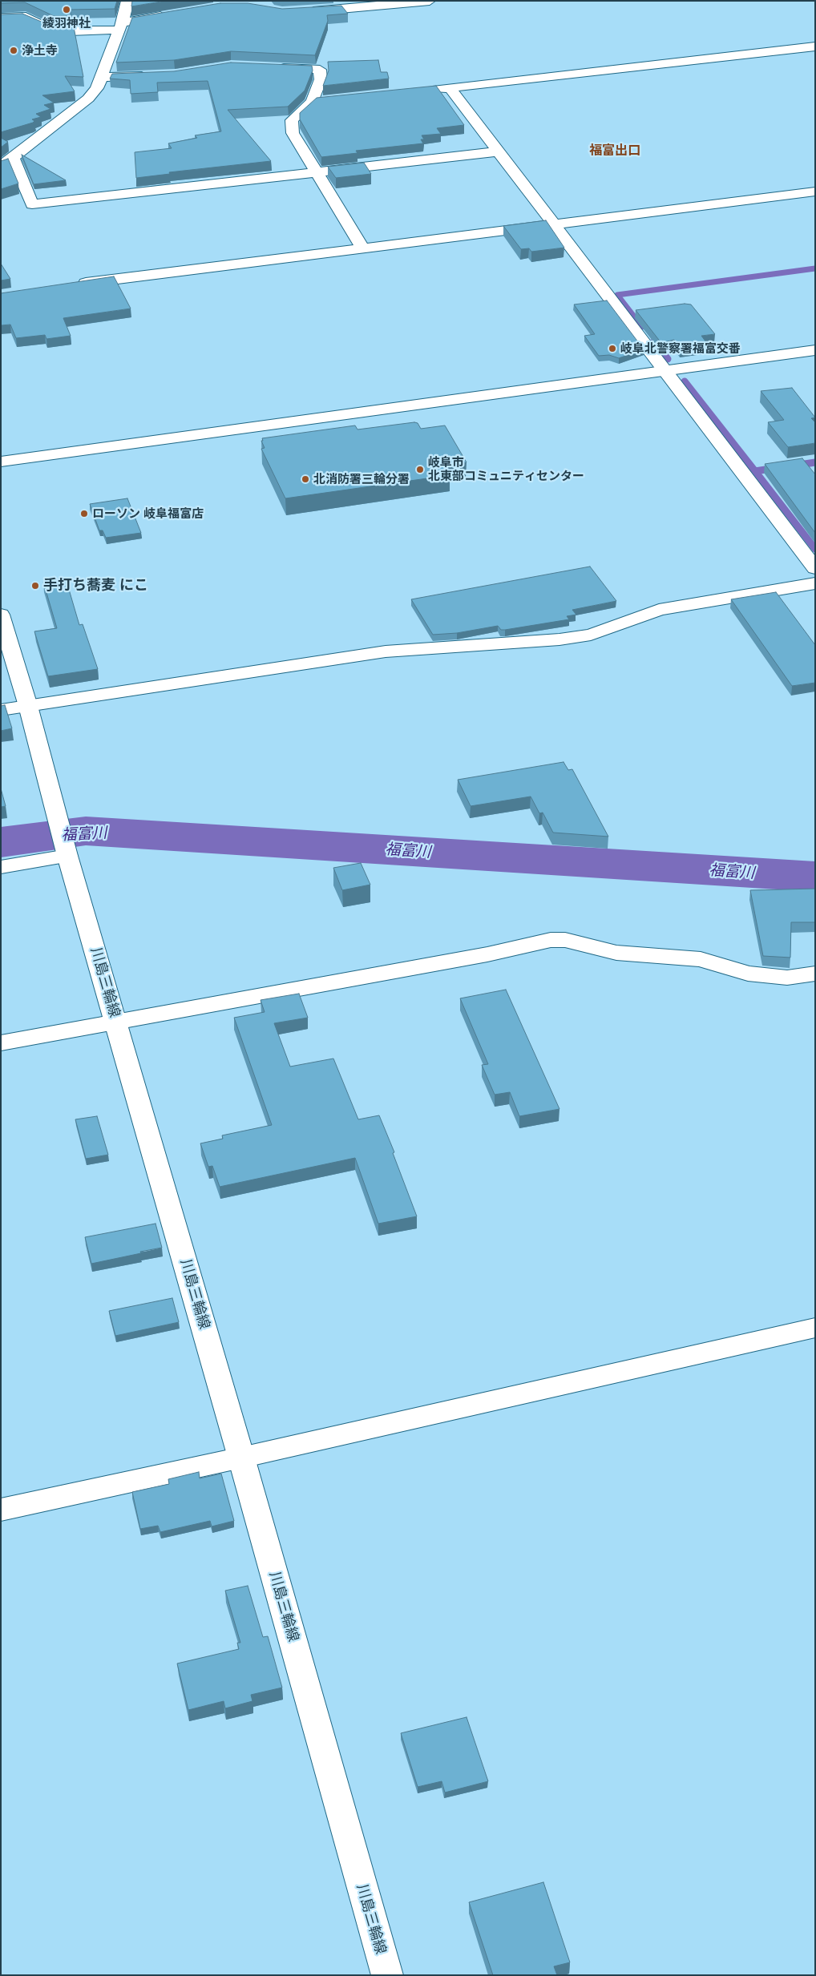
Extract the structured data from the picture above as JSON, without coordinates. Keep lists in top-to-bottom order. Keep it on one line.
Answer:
{"streets":{"street":["川島三輪線"]},"districts":["福富出口"],"water":["福富川"],"places":["綾羽神社","浄土寺","岐阜北警察署福富交番","岐阜市 北東部コミュニティセンター","北消防署三輪分署","ローソン 岐阜福富店","手打ち蕎麦 にこ"]}
